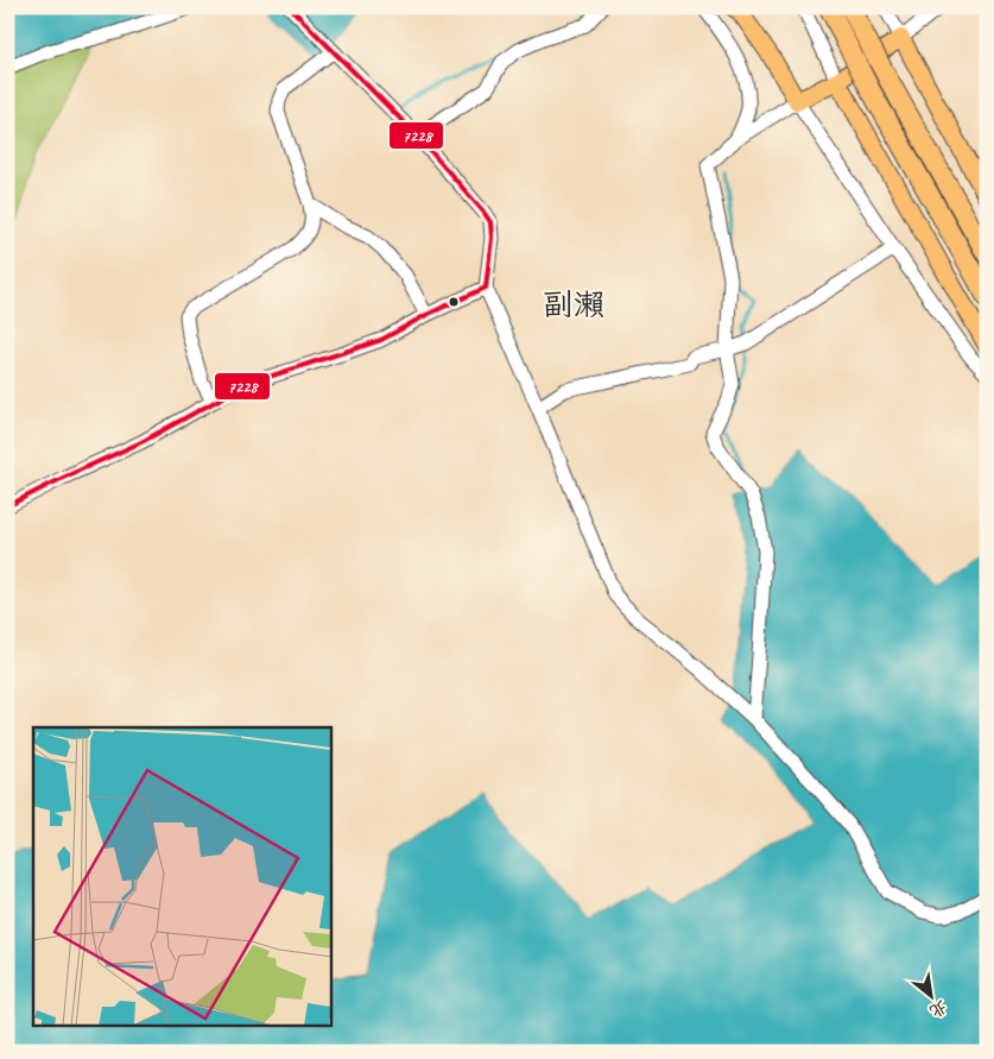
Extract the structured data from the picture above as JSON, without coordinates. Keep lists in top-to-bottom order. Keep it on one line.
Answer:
{"districts":["副瀨"],"lines":["transit line 7228"],"north":"bottom right"}
